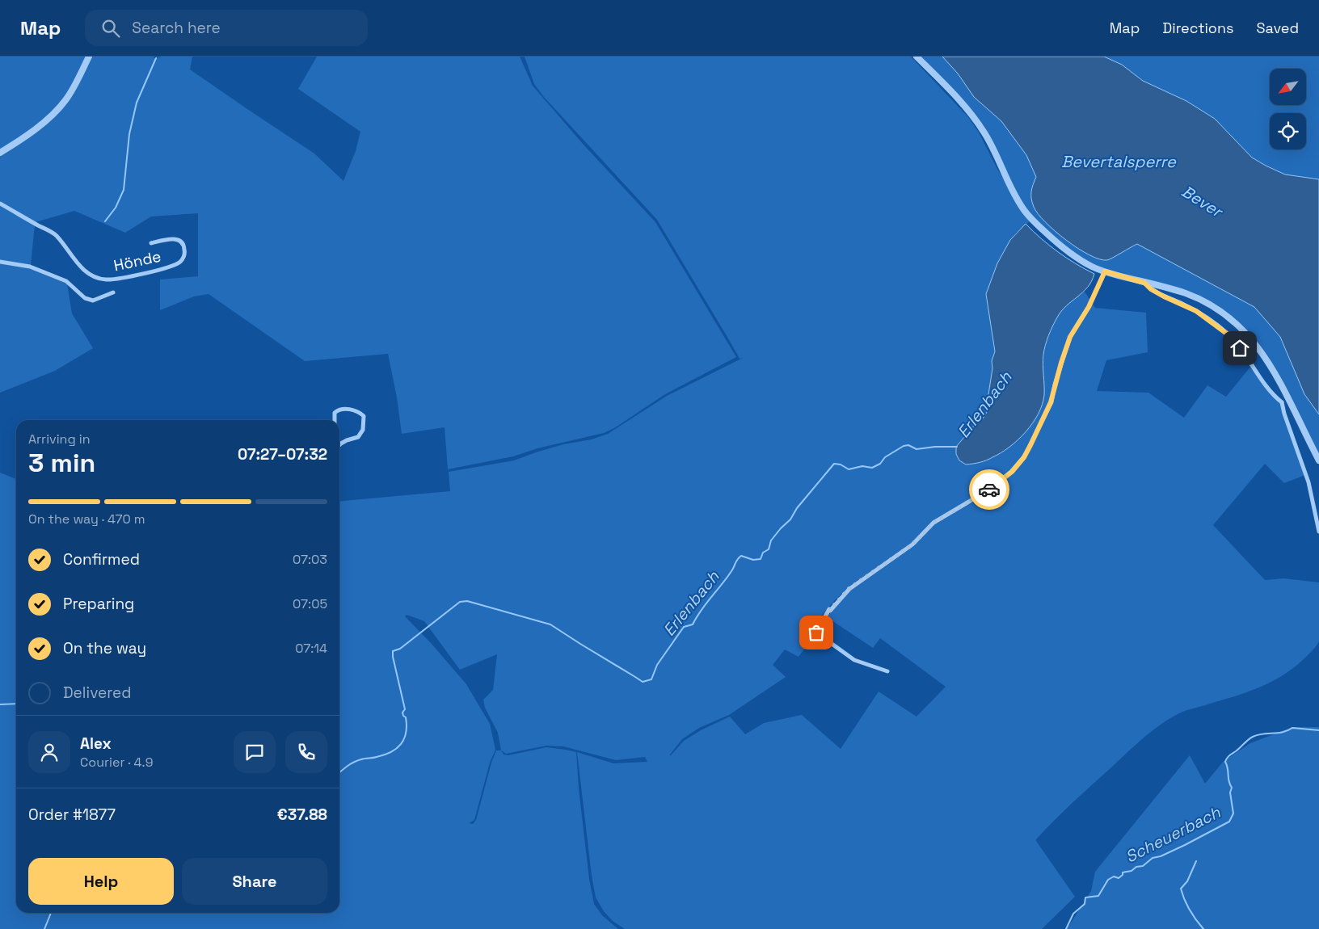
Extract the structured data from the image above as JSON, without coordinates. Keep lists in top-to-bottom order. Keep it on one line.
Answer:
{"streets":{"street":["Hönde"]},"water":["Bevertalsperre","Bever","Erlenbach","Scheuerbach"],"north":"bottom left","page":{"header":"Map","search":"Search here","nav":["Map","Directions","Saved"],"heading":["3 min","Arriving in","07:27–07:32"],"panel":["Alex","Courier · 4.9","Order #1877","€37.88"],"bar":"On the way · 470 m","list":[["Confirmed","07:03"],["Preparing","07:05"],["On the way","07:14"],"Delivered"],"buttons":["Help","Share"]}}
